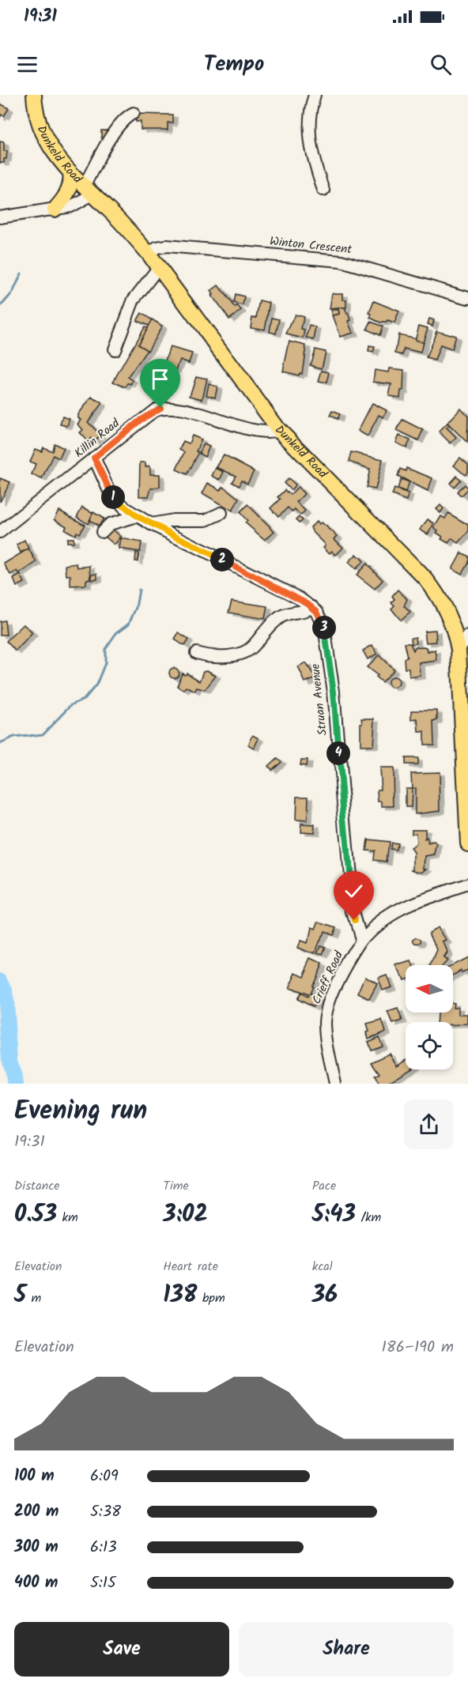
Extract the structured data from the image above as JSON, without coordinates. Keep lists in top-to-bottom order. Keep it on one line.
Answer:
{"streets":{"main road":["Dunkeld Road"],"street":["Winton Crescent","Killin Road","Struan Avenue","Crieff Road"]},"crossings":[["Dunkeld Road","Winton Crescent"],["Dunkeld Road","Killin Road"],["Killin Road","Struan Avenue"],["Struan Avenue","Crieff Road"]],"north":"left","page":{"status":"19:31","header":"Tempo","pins":["1","2","3","4"],"heading":["Evening run","19:31"],"stats":[["Distance","0.53 km"],["Time","3:02"],["Pace","5:43 /km"],["Elevation","5 m"],["Heart rate","138 bpm"],["kcal","36"]],"chart":["Elevation","186–190 m"],"list":[{"name":"100 m","note":"6:09"},{"name":"200 m","note":"5:38"},{"name":"300 m","note":"6:13"},{"name":"400 m","note":"5:15"}],"buttons":["Save","Share"]}}
